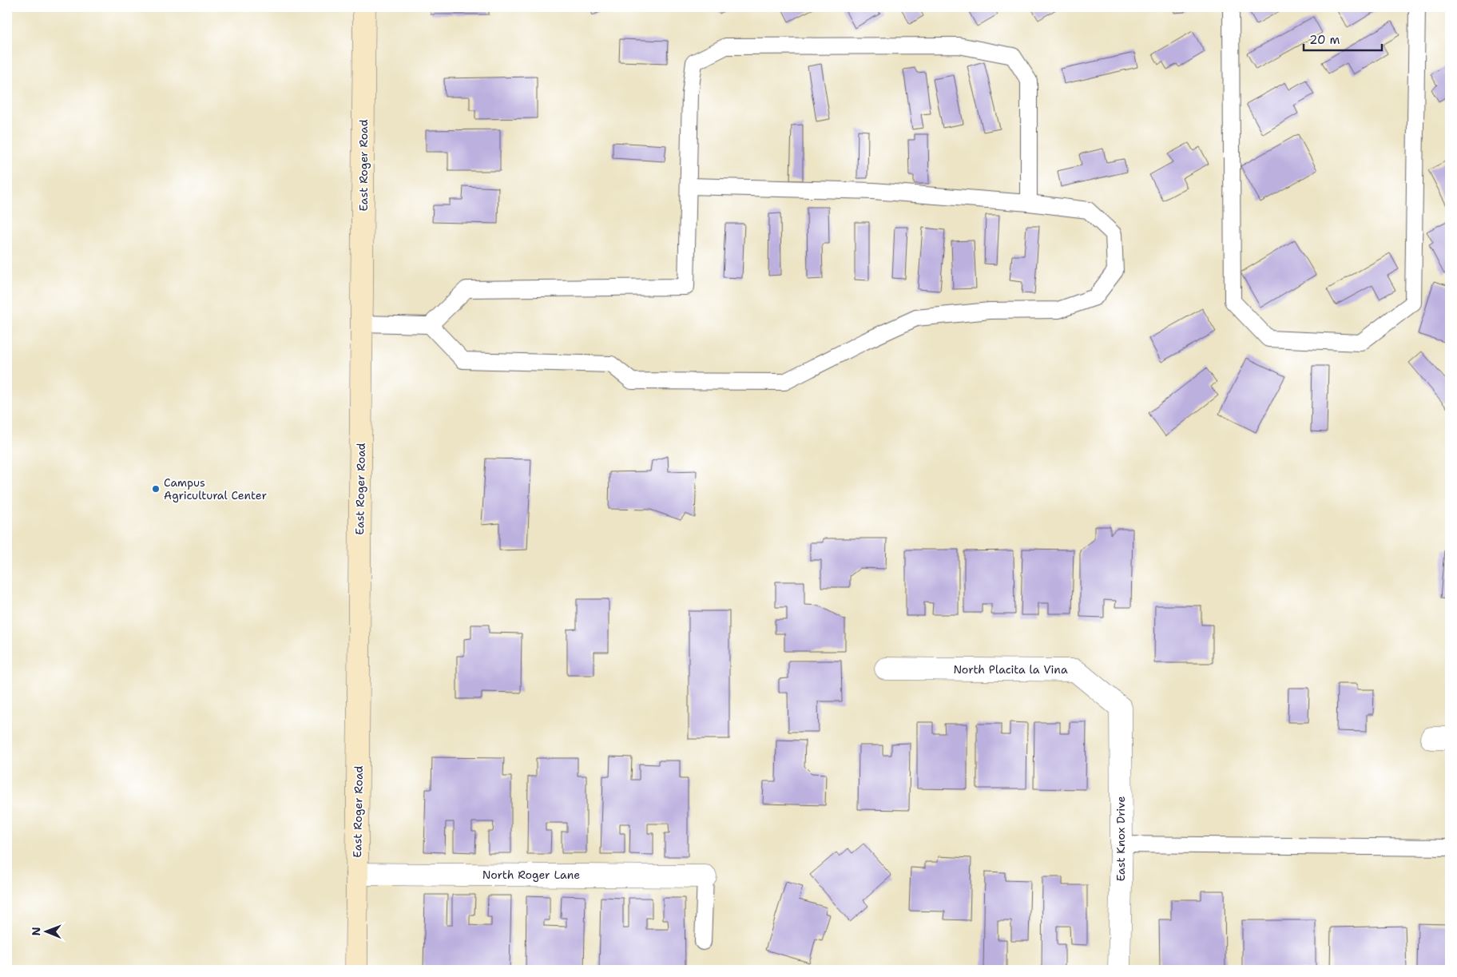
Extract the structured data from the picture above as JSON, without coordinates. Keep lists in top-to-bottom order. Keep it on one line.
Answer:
{"streets":{"street":["East Roger Road","North Placita la Vina","East Knox Drive","North Roger Lane"]},"crossings":[["East Roger Road","North Roger Lane"],["North Placita la Vina","East Knox Drive"]],"places":["Campus Agricultural Center"],"scale_bar":"20 m","north":"left"}
